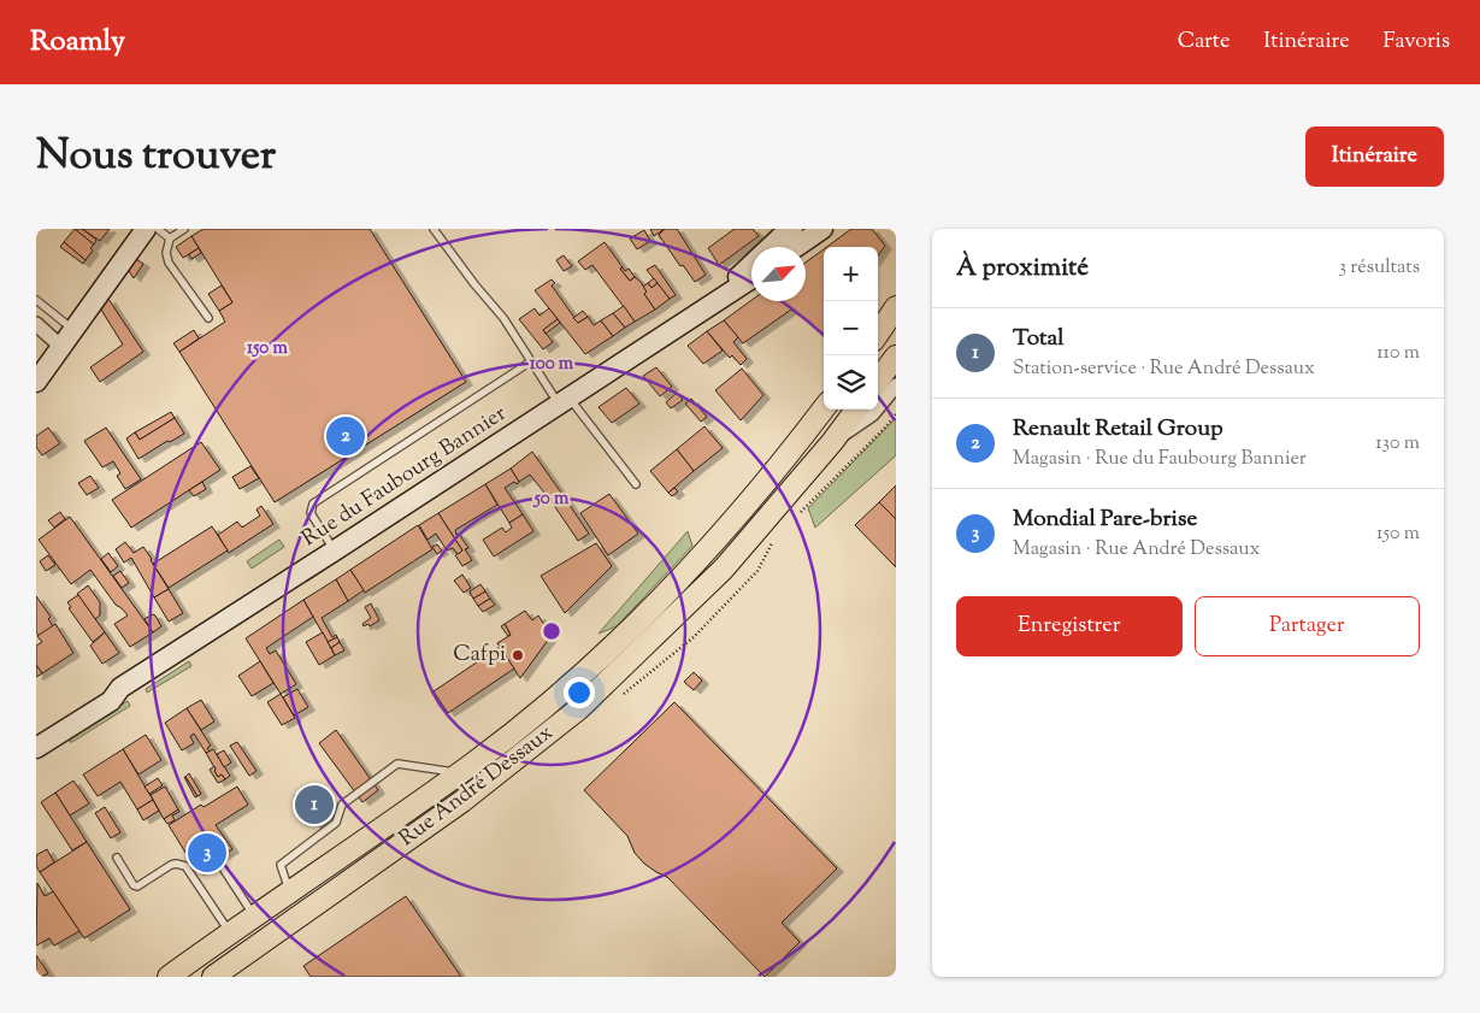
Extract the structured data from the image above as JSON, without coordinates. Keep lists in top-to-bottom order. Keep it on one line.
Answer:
{"streets":{"main road":["Rue du Faubourg Bannier","Rue André Dessaux"]},"places":["Cafpi"],"north":"top right","page":{"header":"Roamly","nav":["Carte","Itinéraire","Favoris"],"title":"Nous trouver","buttons":["Itinéraire",["Enregistrer","Partager"]],"heading":["À proximité","3 résultats"],"map_buttons":["+","−"],"list":[{"mark":"1","name":"Total","note":"Station-service · Rue André Dessaux","value":"110 m"},{"mark":"2","name":"Renault Retail Group","note":"Magasin · Rue du Faubourg Bannier","value":"130 m"},{"mark":"3","name":"Mondial Pare-brise","note":"Magasin · Rue André Dessaux","value":"150 m"}],"pins":["2","1","3"]},"rings":["150 m","100 m","50 m"]}
